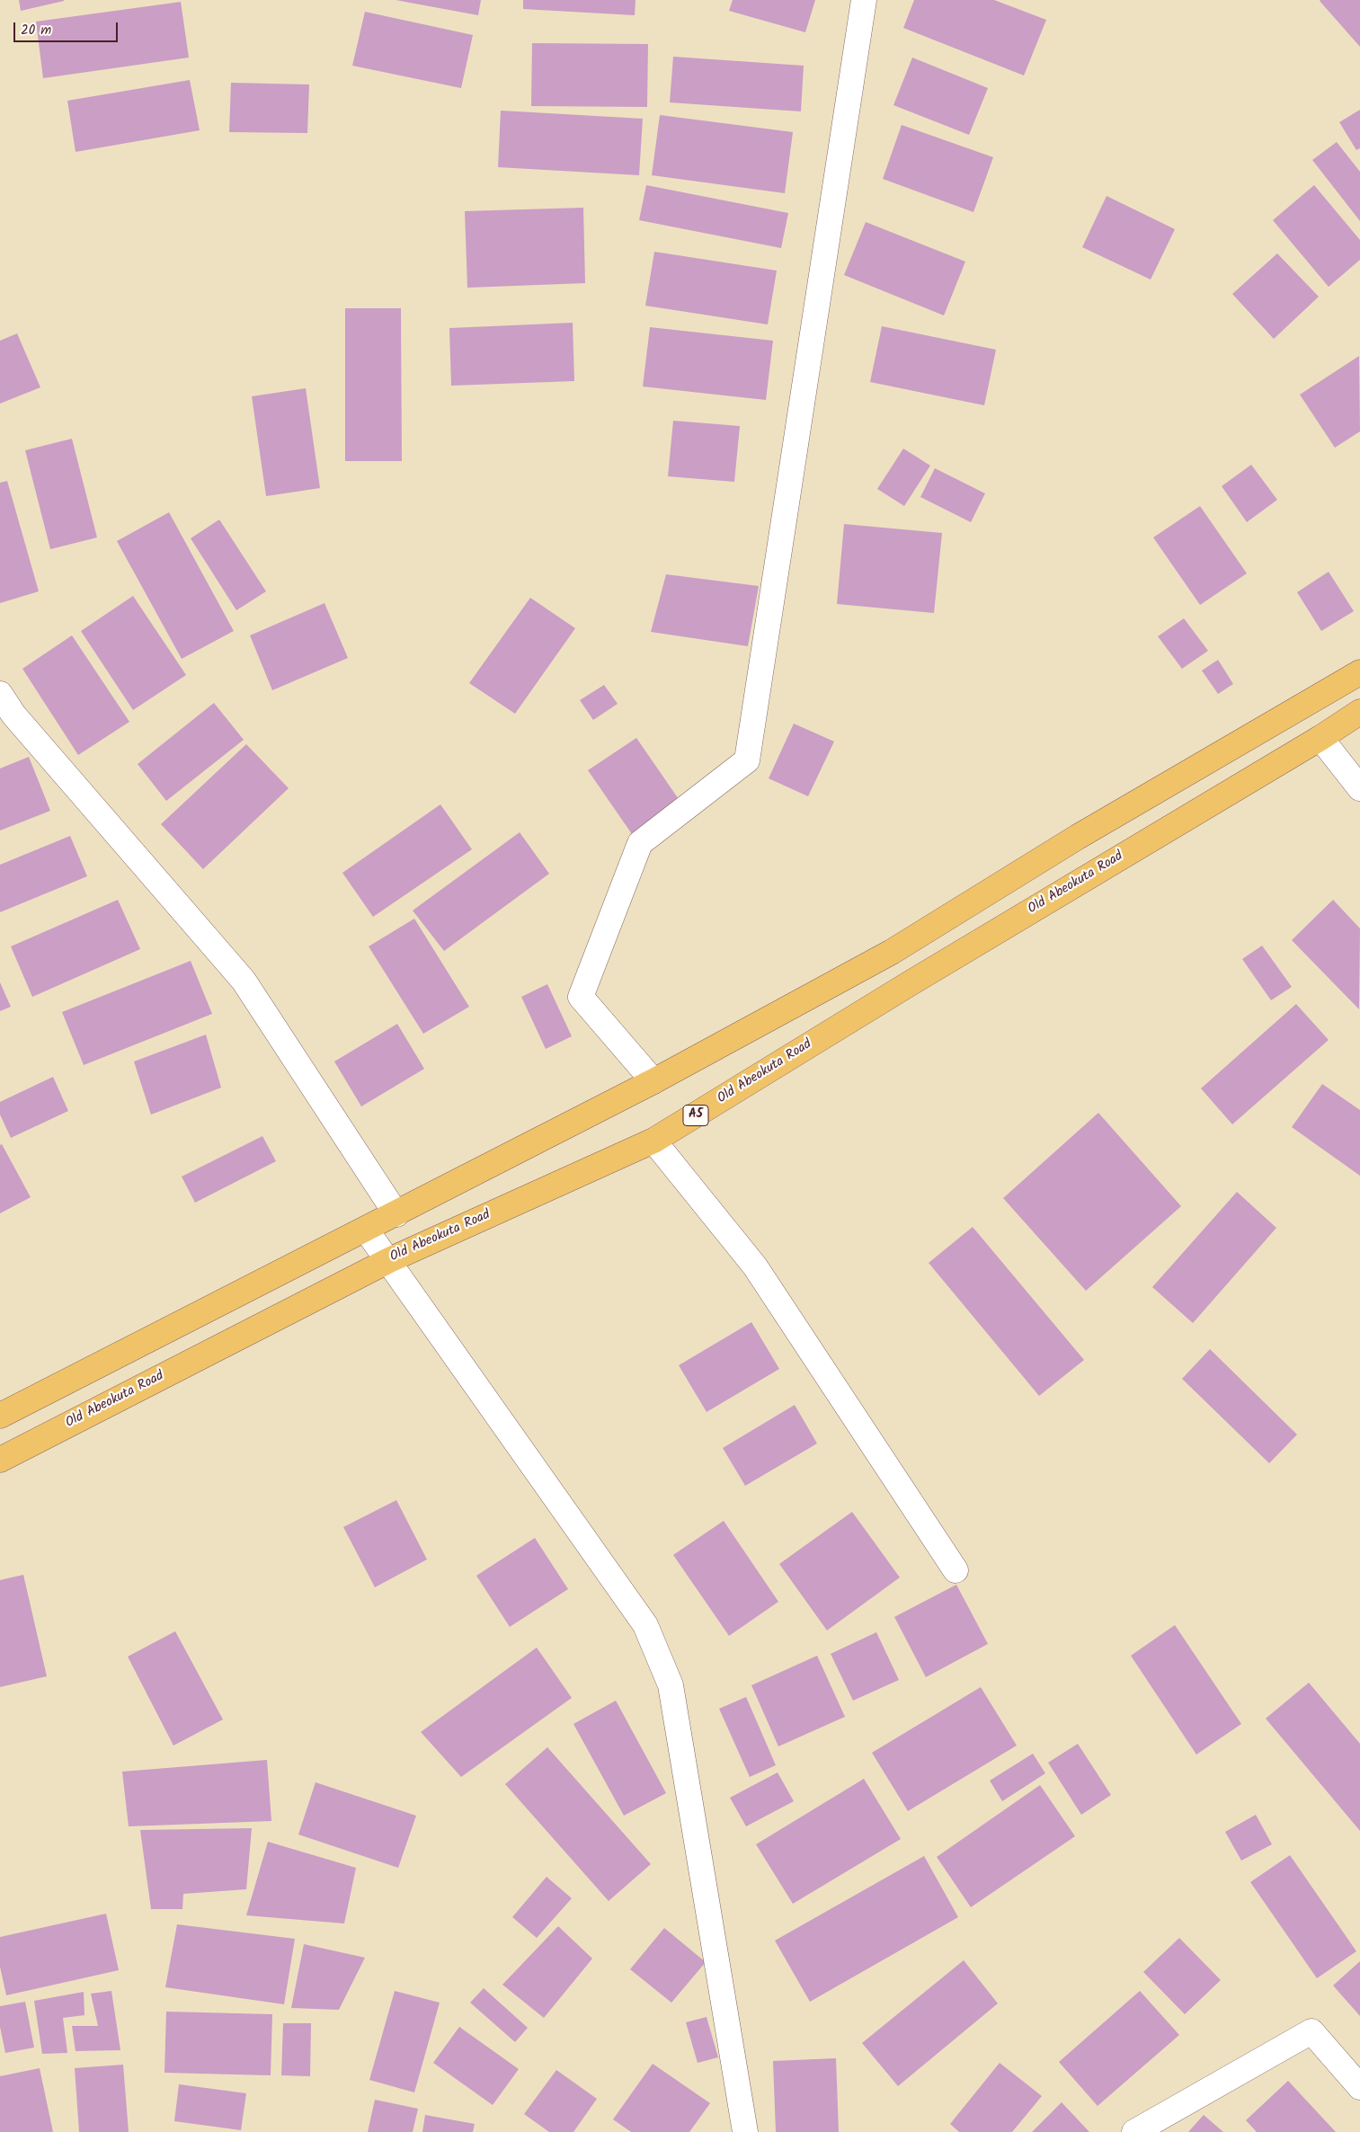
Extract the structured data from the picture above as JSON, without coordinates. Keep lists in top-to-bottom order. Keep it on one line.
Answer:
{"streets":{"highway":["Old Abeokuta Road","A5"]},"scale_bar":"20 m"}
